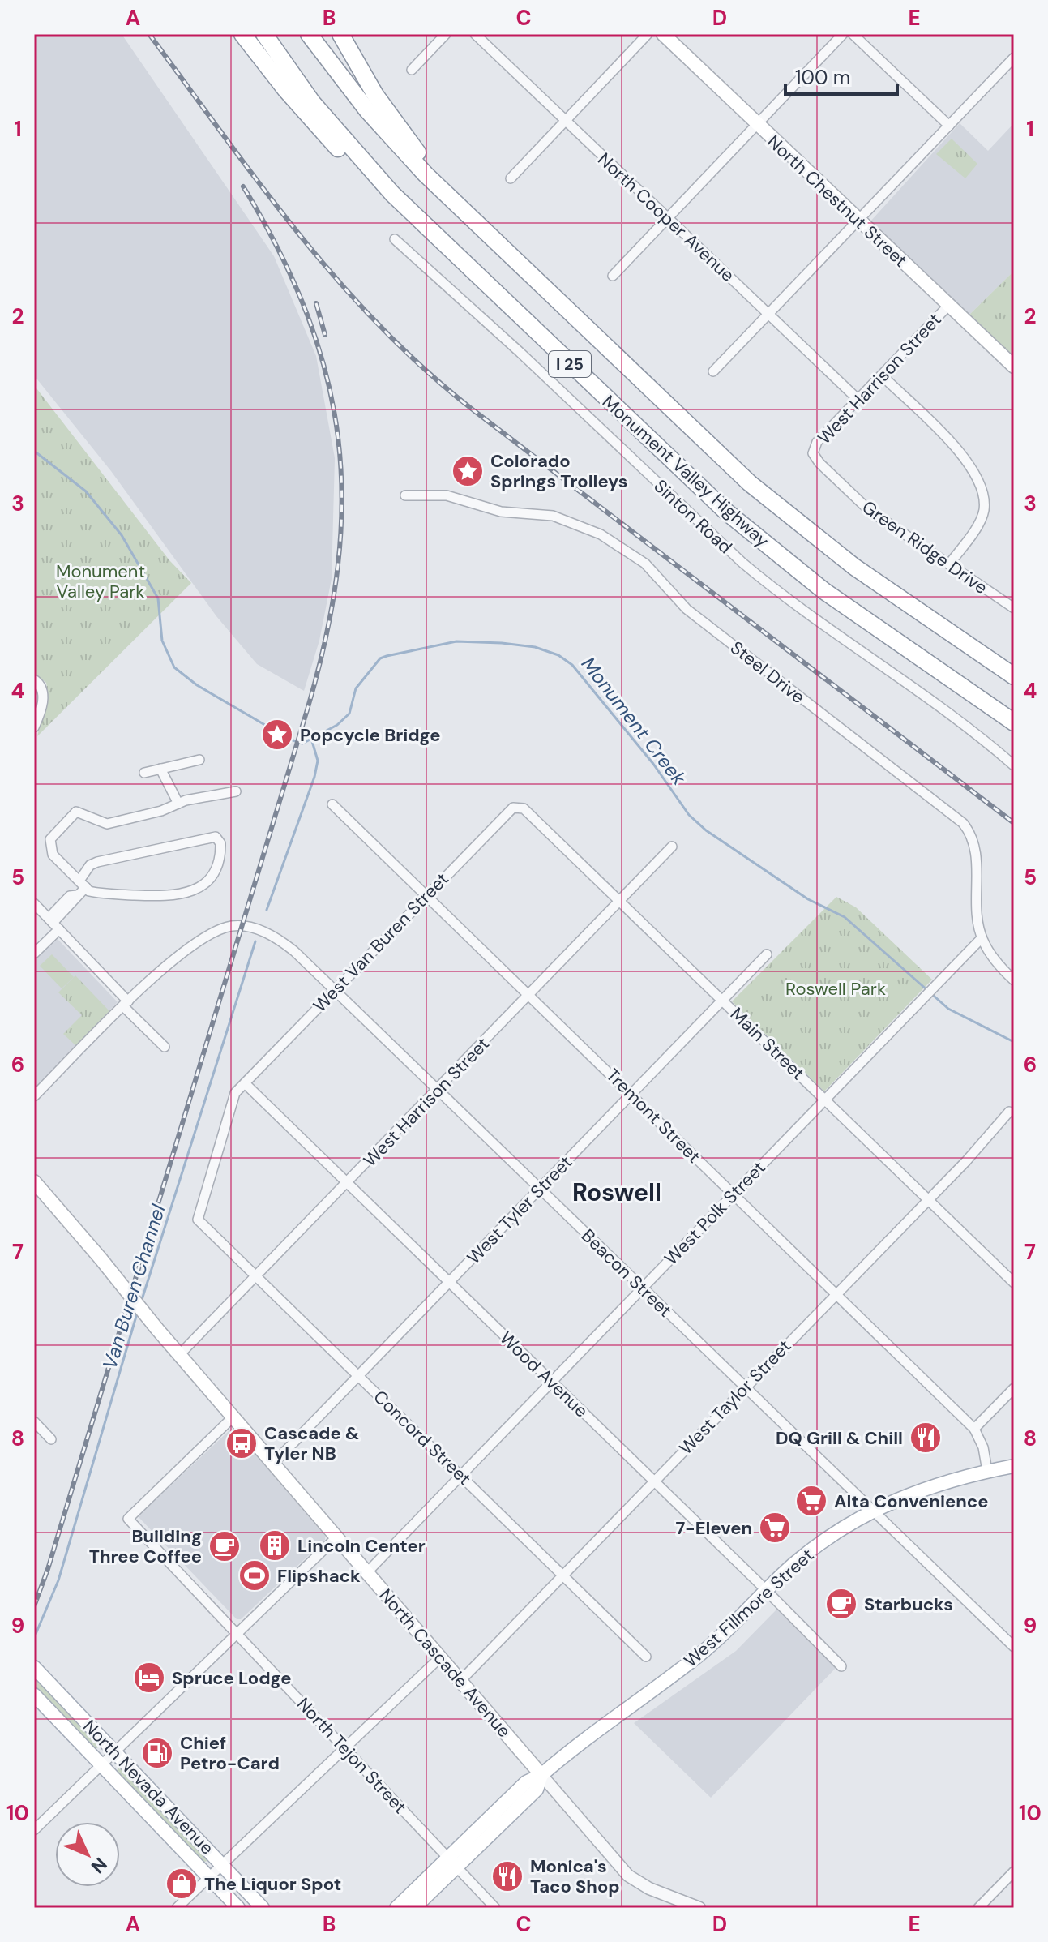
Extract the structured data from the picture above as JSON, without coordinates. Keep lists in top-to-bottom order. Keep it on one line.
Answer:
{"streets":{"highway":["I 25","Monument Valley Highway"],"main road":["North Chestnut Street","West Fillmore Street","North Cascade Avenue","North Nevada Avenue"],"street":["North Cooper Avenue","West Harrison Street","Sinton Road","Green Ridge Drive","Steel Drive","West Van Buren Street","Main Street","Tremont Street","West Tyler Street","West Polk Street","Beacon Street","Wood Avenue","West Taylor Street","Concord Street","North Tejon Street"]},"crossings":[["North Chestnut Street","West Harrison Street"],["North Cooper Avenue","West Harrison Street"],["West Harrison Street","Green Ridge Drive"],["West Harrison Street","Main Street"],["West Harrison Street","Tremont Street"],["West Harrison Street","Beacon Street"],["West Harrison Street","Wood Avenue"],["West Harrison Street","Concord Street"],["West Harrison Street","North Cascade Avenue"],["Steel Drive","West Polk Street"],["West Van Buren Street","Main Street"],["West Van Buren Street","Tremont Street"],["West Van Buren Street","Beacon Street"],["West Van Buren Street","Wood Avenue"],["West Van Buren Street","Concord Street"],["Main Street","West Tyler Street"],["Main Street","West Polk Street"],["Main Street","West Taylor Street"],["Tremont Street","West Tyler Street"],["Tremont Street","West Polk Street"],["Tremont Street","West Taylor Street"],["West Tyler Street","Beacon Street"],["West Tyler Street","Wood Avenue"],["West Tyler Street","Concord Street"],["West Tyler Street","North Cascade Avenue"],["West Polk Street","Beacon Street"],["West Polk Street","Wood Avenue"],["West Polk Street","Concord Street"],["West Polk Street","North Cascade Avenue"],["Beacon Street","West Taylor Street"],["Beacon Street","West Fillmore Street"],["Wood Avenue","West Taylor Street"],["Wood Avenue","West Fillmore Street"],["West Taylor Street","Concord Street"],["West Taylor Street","North Cascade Avenue"],["West Fillmore Street","North Cascade Avenue"],["West Fillmore Street","North Tejon Street"],["North Cascade Avenue","North Tejon Street"]],"districts":["Roswell"],"water":["Monument Creek","Van Buren Channel"],"parks":["Monument Valley Park","Roswell Park"],"places":{"place":["Colorado Springs Trolleys","Popcycle Bridge"],"restaurant":["DQ Grill & Chill","Monica's Taco Shop"],"bus stop":["Cascade & Tyler NB"],"supermarket":["Alta Convenience","7-Eleven"],"building":["Lincoln Center"],"cafe":["Building Three Coffee","Starbucks"],"sports":["Flipshack"],"hotel":["Spruce Lodge"],"fuel station":["Chief Petro-Card"],"shop":["The Liquor Spot"]},"scale_bar":"100 m","north":"bottom right","grid":{"columns":["A","B","C","D","E"],"rows":["1","2","3","4","5","6","7","8","9","10"]}}
